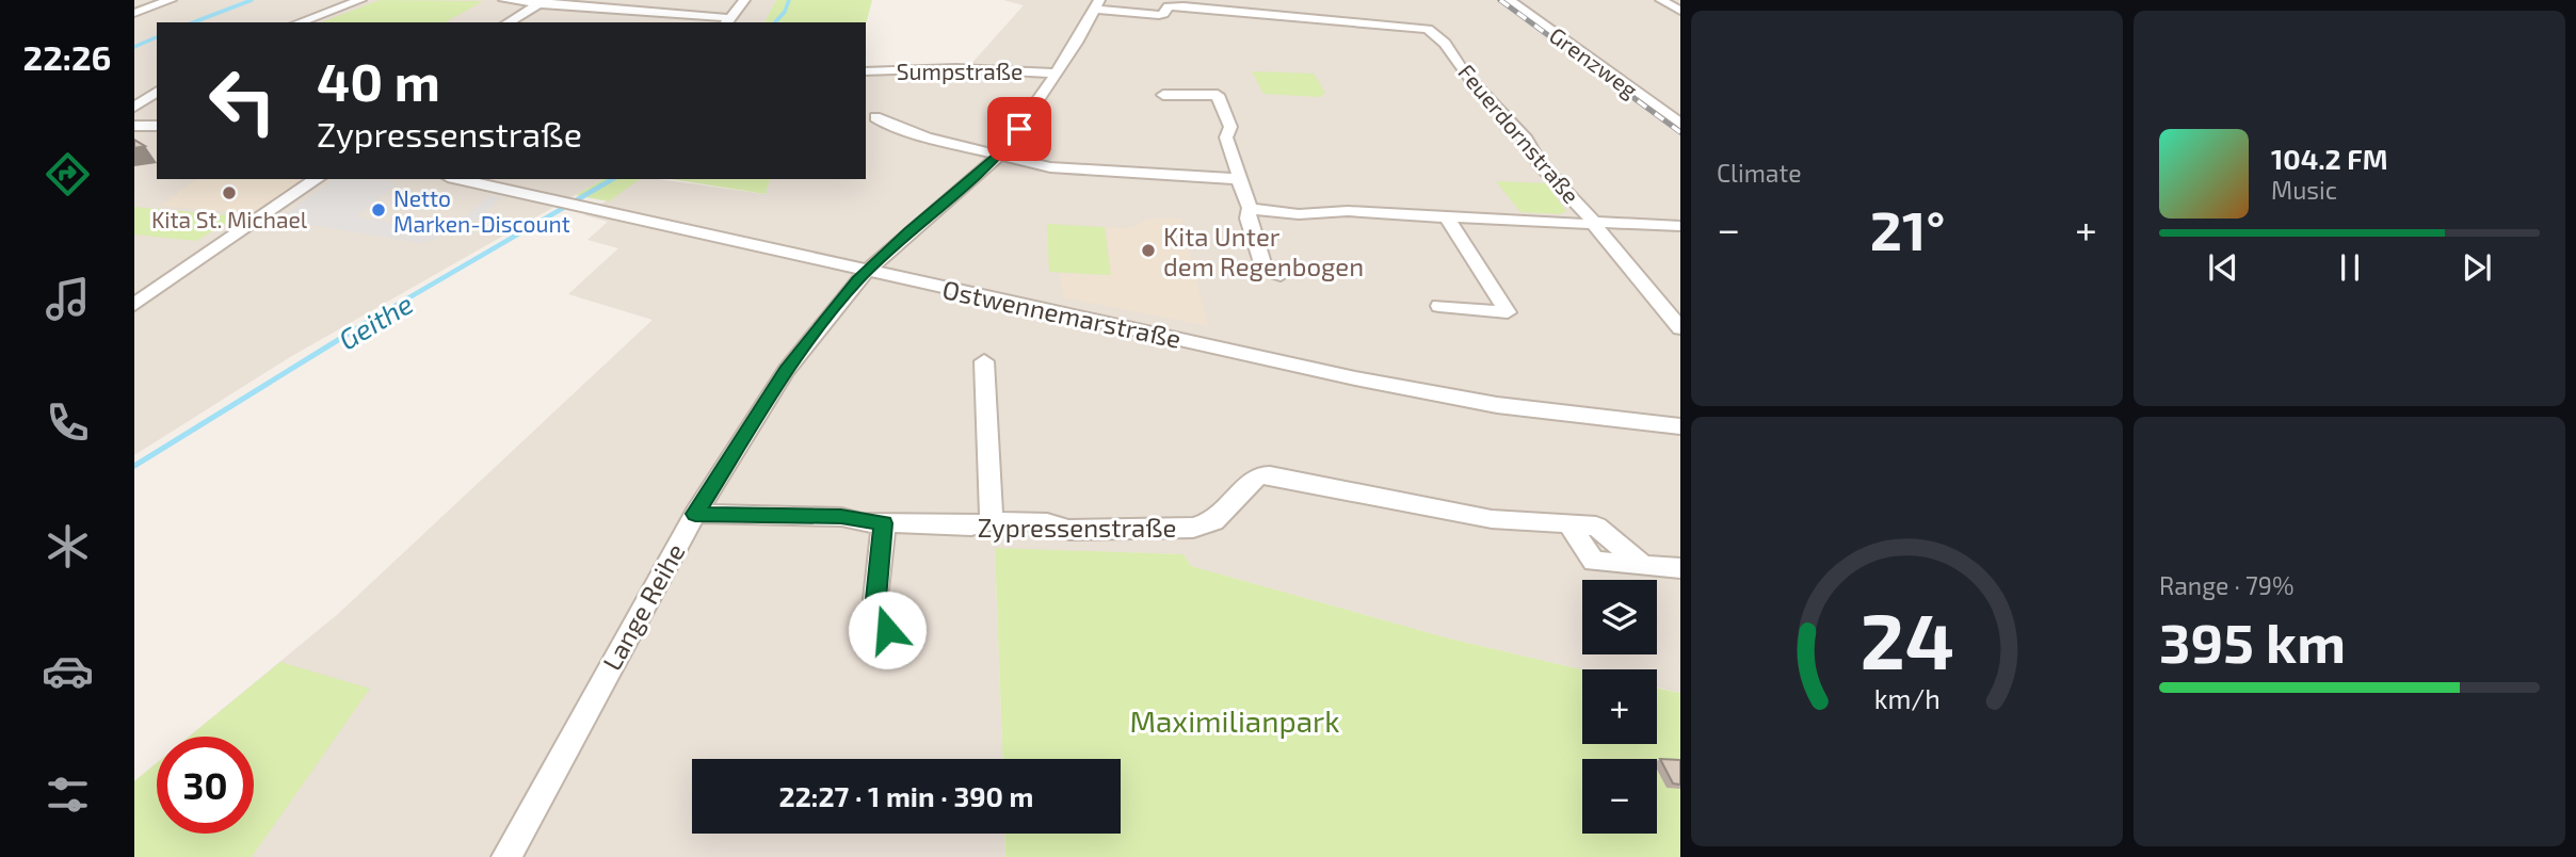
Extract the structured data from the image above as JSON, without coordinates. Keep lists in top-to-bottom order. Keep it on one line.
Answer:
{"streets":{"street":["Grenzweg","Sumpstraße","Feuerdornstraße","Ostwennemarstraße","Zypressenstraße","Lange Reihe"]},"crossings":[["Sumpstraße","Lange Reihe"],["Feuerdornstraße","Lange Reihe"],["Ostwennemarstraße","Lange Reihe"],["Zypressenstraße","Lange Reihe"]],"water":["Geithe"],"parks":["Maximilianpark"],"places":["Kita St. Michael","Netto Marken-Discount","Kita Unter dem Regenbogen"],"page":{"tabs":"22:26","tile":["Climate",["Range · 79%","395 km"]],"turn":["40 m","Zypressenstraße"],"song":["104.2 FM","Music"],"heat":["−","21°","+"],"map_buttons":["+","−"],"limit":"30","trip":"22:27 · 1 min · 390 m","gauge":["24","km/h"]}}
